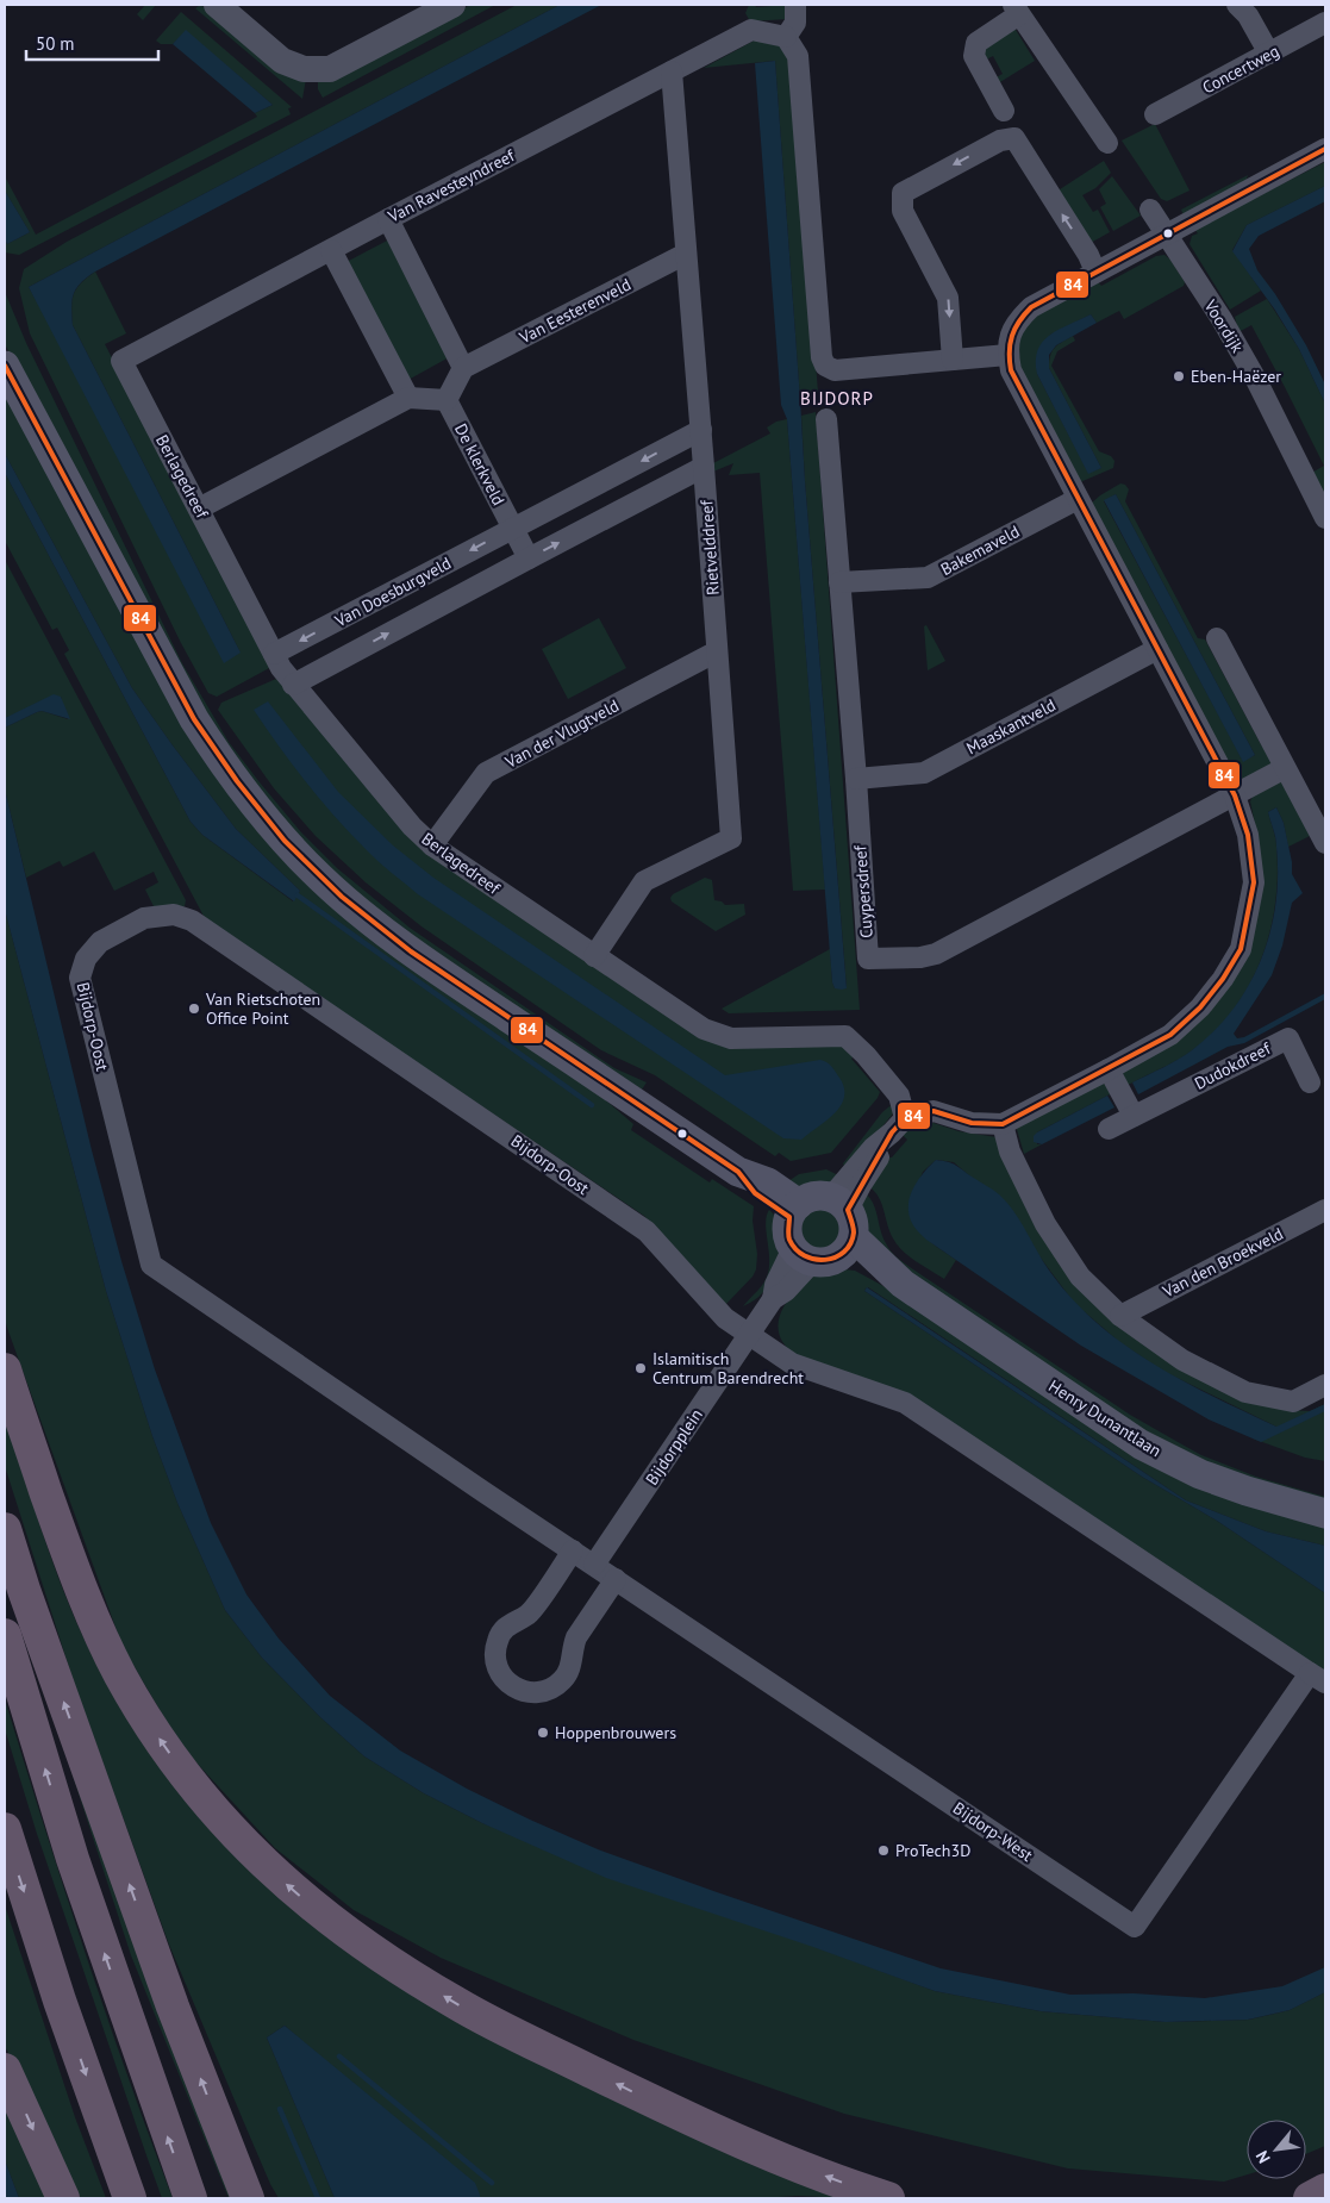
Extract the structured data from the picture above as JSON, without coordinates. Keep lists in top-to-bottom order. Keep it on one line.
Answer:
{"streets":{"main road":["Henry Dunantlaan"],"street":["Concertweg","Van Ravesteyndreef","Van Eesterenveld","Voordijk","De klerkveld","Berlagedreef","Rietvelddreef","Bakemaveld","Van Doesburgveld","Maaskantveld","Van der Vlugtveld","Cuypersdreef","Bijdorp-Oost","Dudokdreef","Van den Broekveld","Bijdorpplein","Bijdorp-West"]},"crossings":[["Van Ravesteyndreef","Berlagedreef"],["Van Ravesteyndreef","Rietvelddreef"],["Van Eesterenveld","Rietvelddreef"],["De klerkveld","Van Doesburgveld"],["Berlagedreef","Rietvelddreef"],["Berlagedreef","Van Doesburgveld"],["Berlagedreef","Van der Vlugtveld"],["Rietvelddreef","Van Doesburgveld"],["Rietvelddreef","Van der Vlugtveld"],["Bakemaveld","Cuypersdreef"],["Maaskantveld","Cuypersdreef"],["Bijdorp-Oost","Bijdorpplein"],["Bijdorp-Oost","Bijdorp-West"],["Henry Dunantlaan","Bijdorpplein"],["Bijdorpplein","Bijdorp-West"]],"districts":["BIJDORP"],"places":["Eben-Haëzer","Van Rietschoten Office Point","Islamitisch Centrum Barendrecht","Hoppenbrouwers","ProTech3D"],"lines":["transit line 84"],"scale_bar":"50 m","north":"bottom left"}
